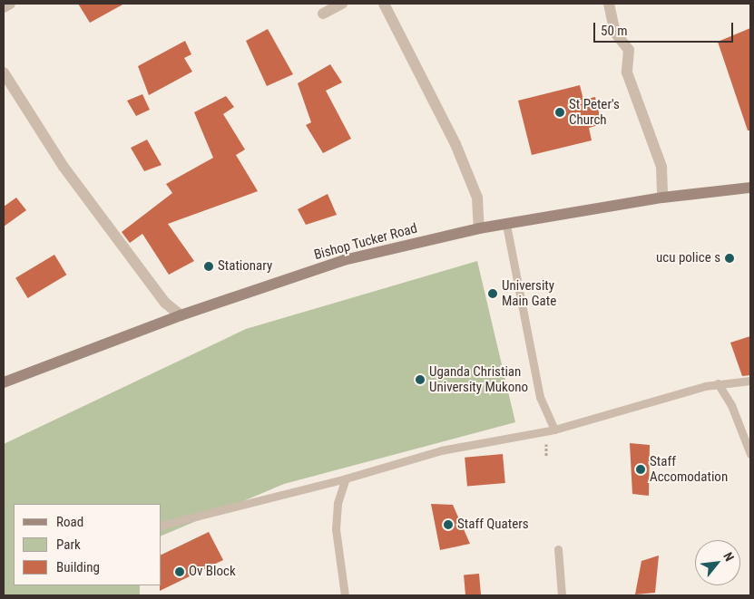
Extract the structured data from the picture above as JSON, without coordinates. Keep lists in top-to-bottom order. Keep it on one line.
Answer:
{"streets":{"main road":["Bishop Tucker Road"]},"places":["St Peter's Church","ucu police s","Stationary","University Main Gate","Uganda Christian University Mukono","Staff Accomodation","Staff Quaters","Ov Block"],"legend":["Road","Park","Building"],"scale_bar":"50 m","north":"top right"}
